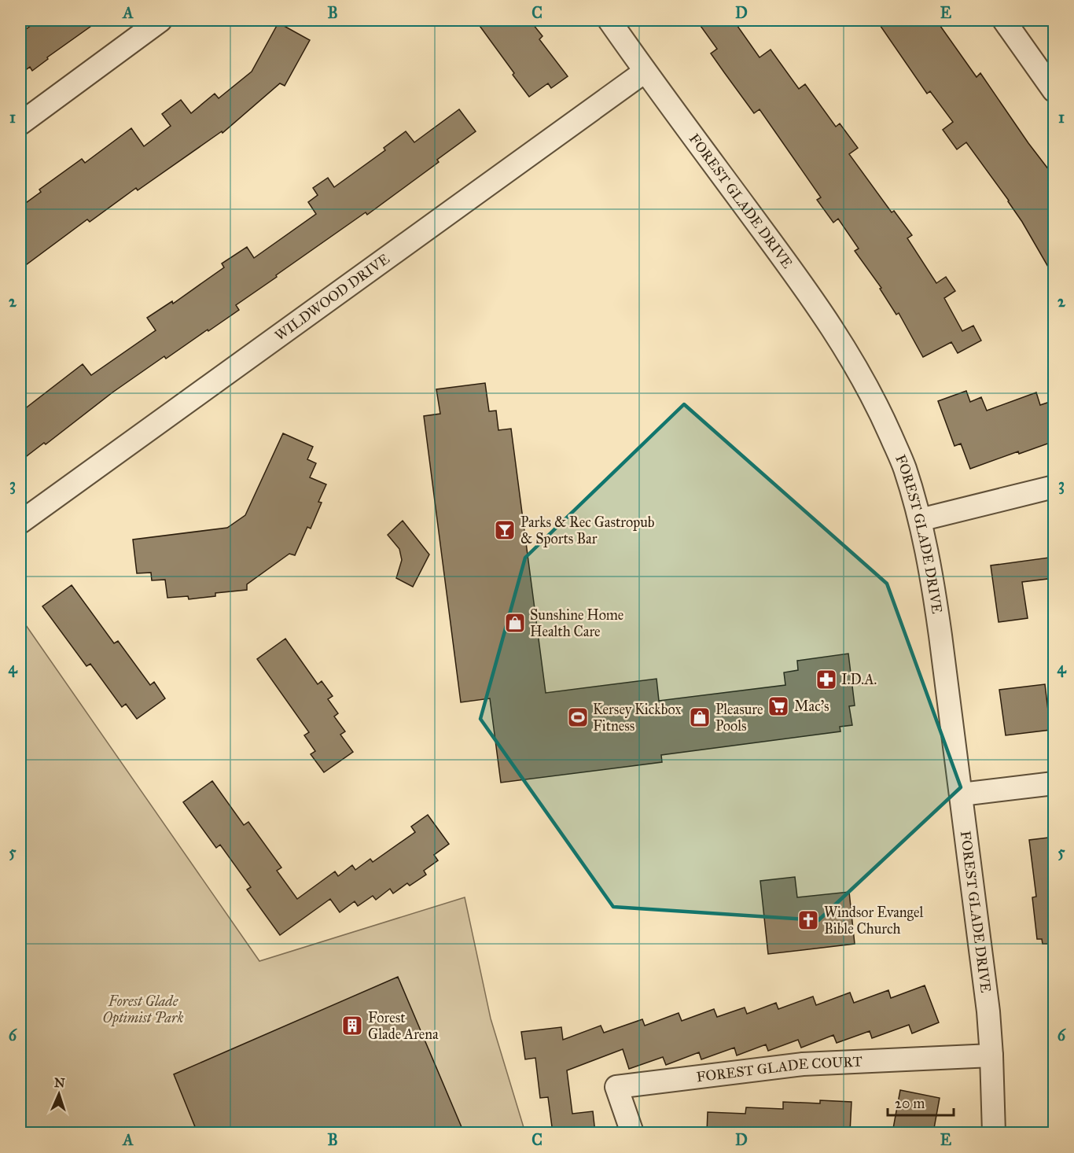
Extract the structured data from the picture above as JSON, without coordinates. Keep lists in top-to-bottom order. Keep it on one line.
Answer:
{"streets":{"street":["FOREST GLADE DRIVE","WILDWOOD DRIVE","FOREST GLADE COURT"]},"crossings":[["FOREST GLADE DRIVE","WILDWOOD DRIVE"],["FOREST GLADE DRIVE","FOREST GLADE COURT"]],"parks":["Forest Glade Optimist Park"],"places":{"bar":["Parks & Rec Gastropub & Sports Bar"],"shop":["Sunshine Home Health Care","Pleasure Pools"],"pharmacy":["I.D.A."],"supermarket":["Mac's"],"sports":["Kersey Kickbox Fitness"],"church":["Windsor Evangel Bible Church"],"building":["Forest Glade Arena"]},"scale_bar":"20 m","north":"top","grid":{"columns":["A","B","C","D","E"],"rows":["1","2","3","4","5","6"]}}
